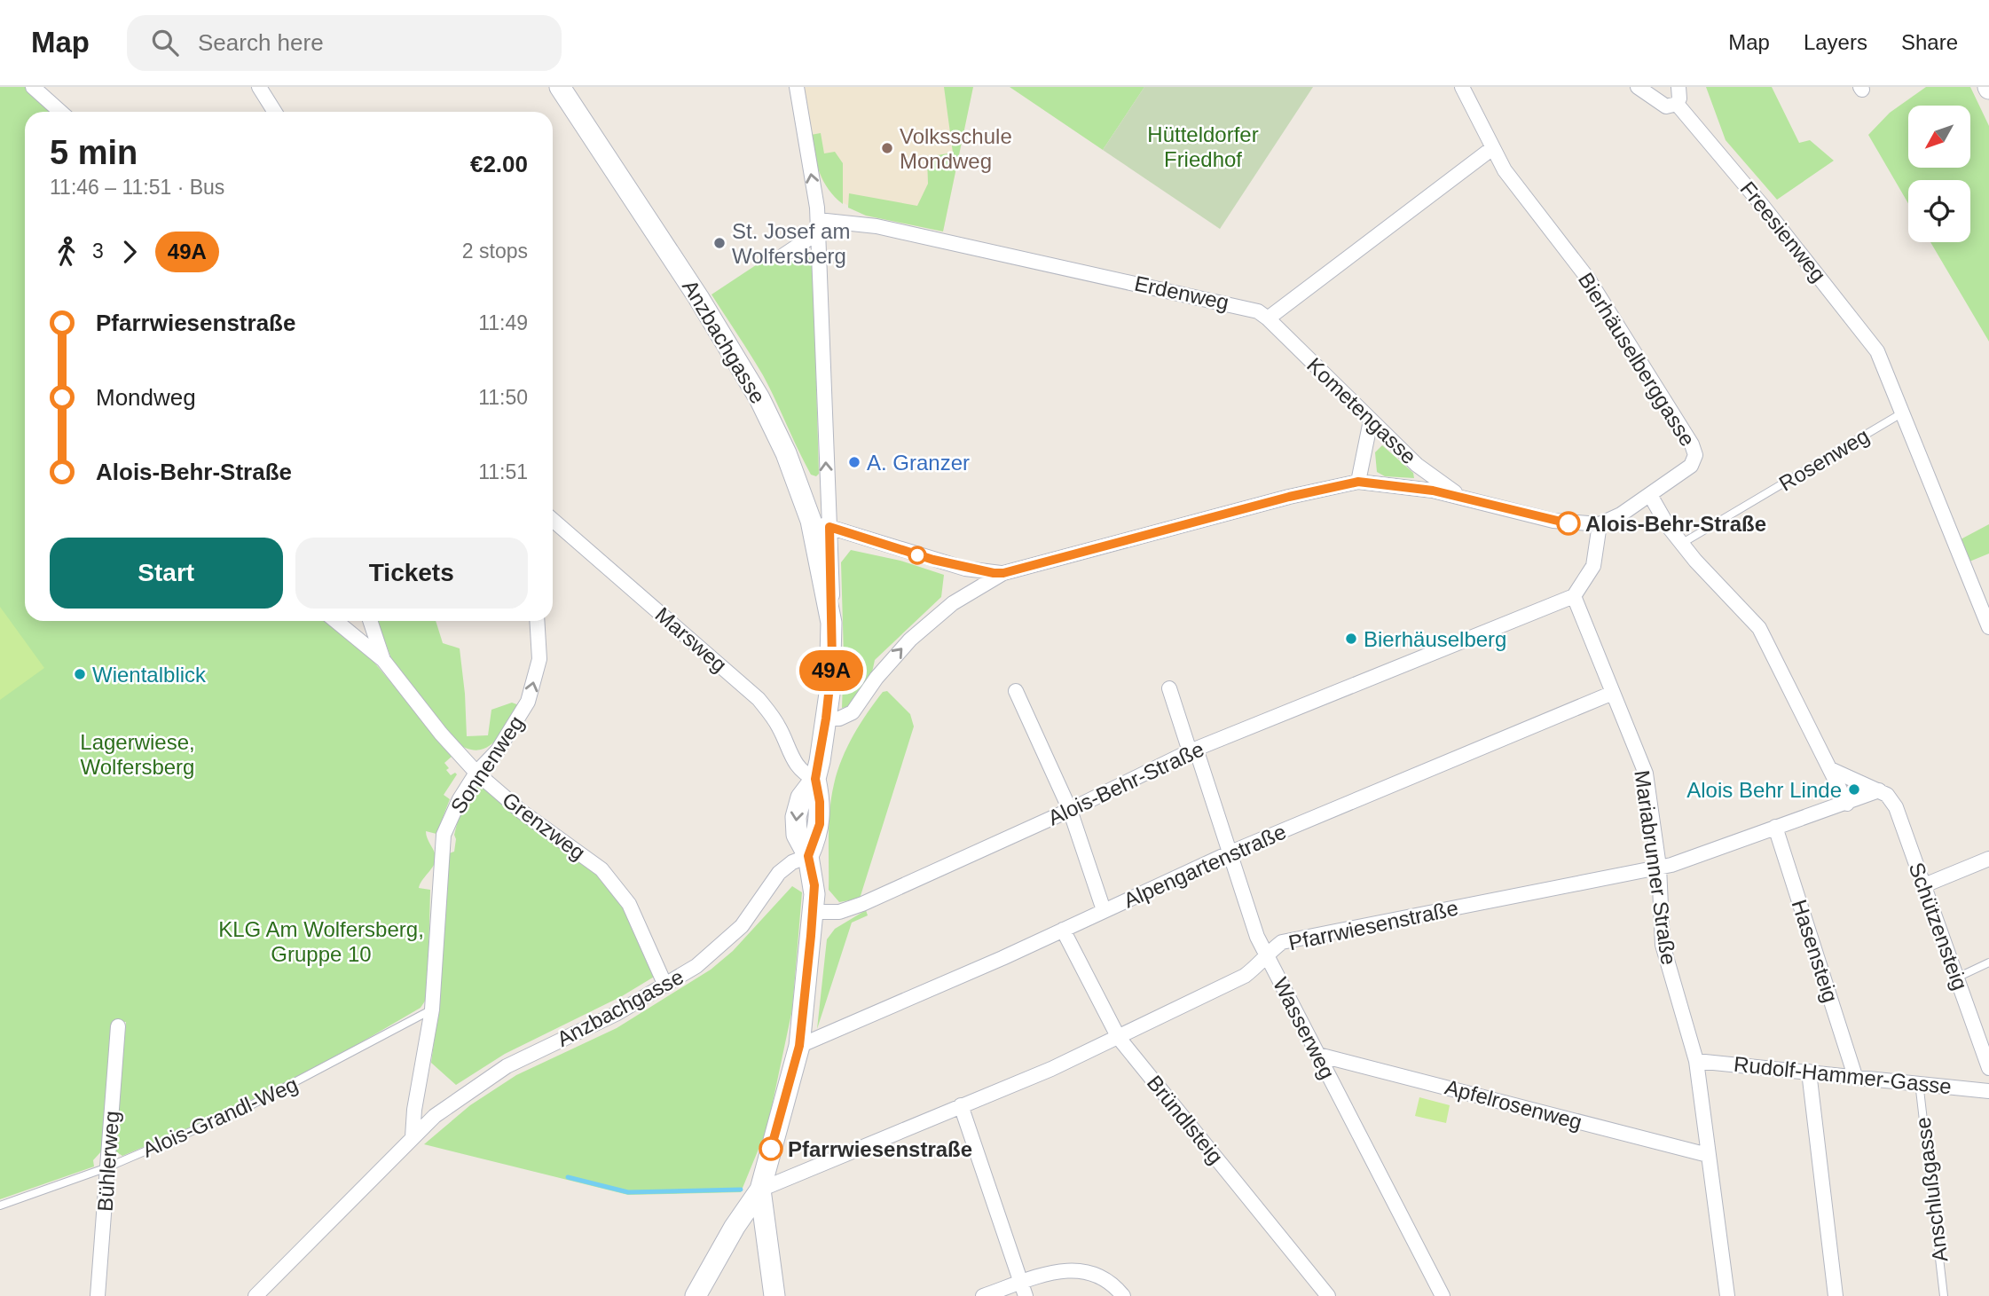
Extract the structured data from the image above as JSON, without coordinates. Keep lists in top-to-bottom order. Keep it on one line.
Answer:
{"streets":{"street":["Freesienweg","Erdenweg","Anzbachgasse","Bierhäuselberggasse","Kometengasse","Marsweg","Sonnenweg","Alois-Behr-Straße","Grenzweg","Alpengartenstraße","Mariabrunner Straße","Pfarrwiesenstraße","Schützensteig","Hasensteig","Wasserweg","Rudolf-Hammer-Gasse","Apfelrosenweg","Bründlsteig","Bühlerweg"],"lane":["Rosenweg","Alois-Grandl-Weg","Anschlußgasse"]},"crossings":[["Freesienweg","Rosenweg"],["Erdenweg","Kometengasse"],["Anzbachgasse","Marsweg"],["Anzbachgasse","Sonnenweg"],["Anzbachgasse","Grenzweg"],["Sonnenweg","Grenzweg"],["Sonnenweg","Alois-Grandl-Weg"],["Alois-Behr-Straße","Mariabrunner Straße"],["Alois-Behr-Straße","Wasserweg"],["Alpengartenstraße","Mariabrunner Straße"],["Alpengartenstraße","Wasserweg"],["Alpengartenstraße","Bründlsteig"],["Mariabrunner Straße","Pfarrwiesenstraße"],["Mariabrunner Straße","Rudolf-Hammer-Gasse"],["Mariabrunner Straße","Apfelrosenweg"],["Pfarrwiesenstraße","Schützensteig"],["Pfarrwiesenstraße","Hasensteig"],["Pfarrwiesenstraße","Wasserweg"],["Pfarrwiesenstraße","Bründlsteig"],["Hasensteig","Rudolf-Hammer-Gasse"],["Wasserweg","Apfelrosenweg"],["Rudolf-Hammer-Gasse","Anschlußgasse"],["Alois-Grandl-Weg","Bühlerweg"]],"parks":["Hütteldorfer Friedhof","Lagerwiese, Wolfersberg","KLG Am Wolfersberg, Gruppe 10"],"places":["Volksschule Mondweg","St. Josef am Wolfersberg","A. Granzer","Alois-Behr-Straße","Bierhäuselberg","Wientalblick","Alois Behr Linde","Pfarrwiesenstraße"],"lines":["bus line 49A"],"north":"bottom left","page":{"header":"Map","search":"Search here","nav":["Map","Layers","Share"],"on_map":"49A","heading":["5 min","11:46 – 11:51 · Bus","€2.00"],"legs":["3","49A","2 stops"],"list":[{"name":"Pfarrwiesenstraße","value":"11:49"},{"name":"Mondweg","value":"11:50"},{"name":"Alois-Behr-Straße","value":"11:51"}],"buttons":["Start","Tickets"]}}
